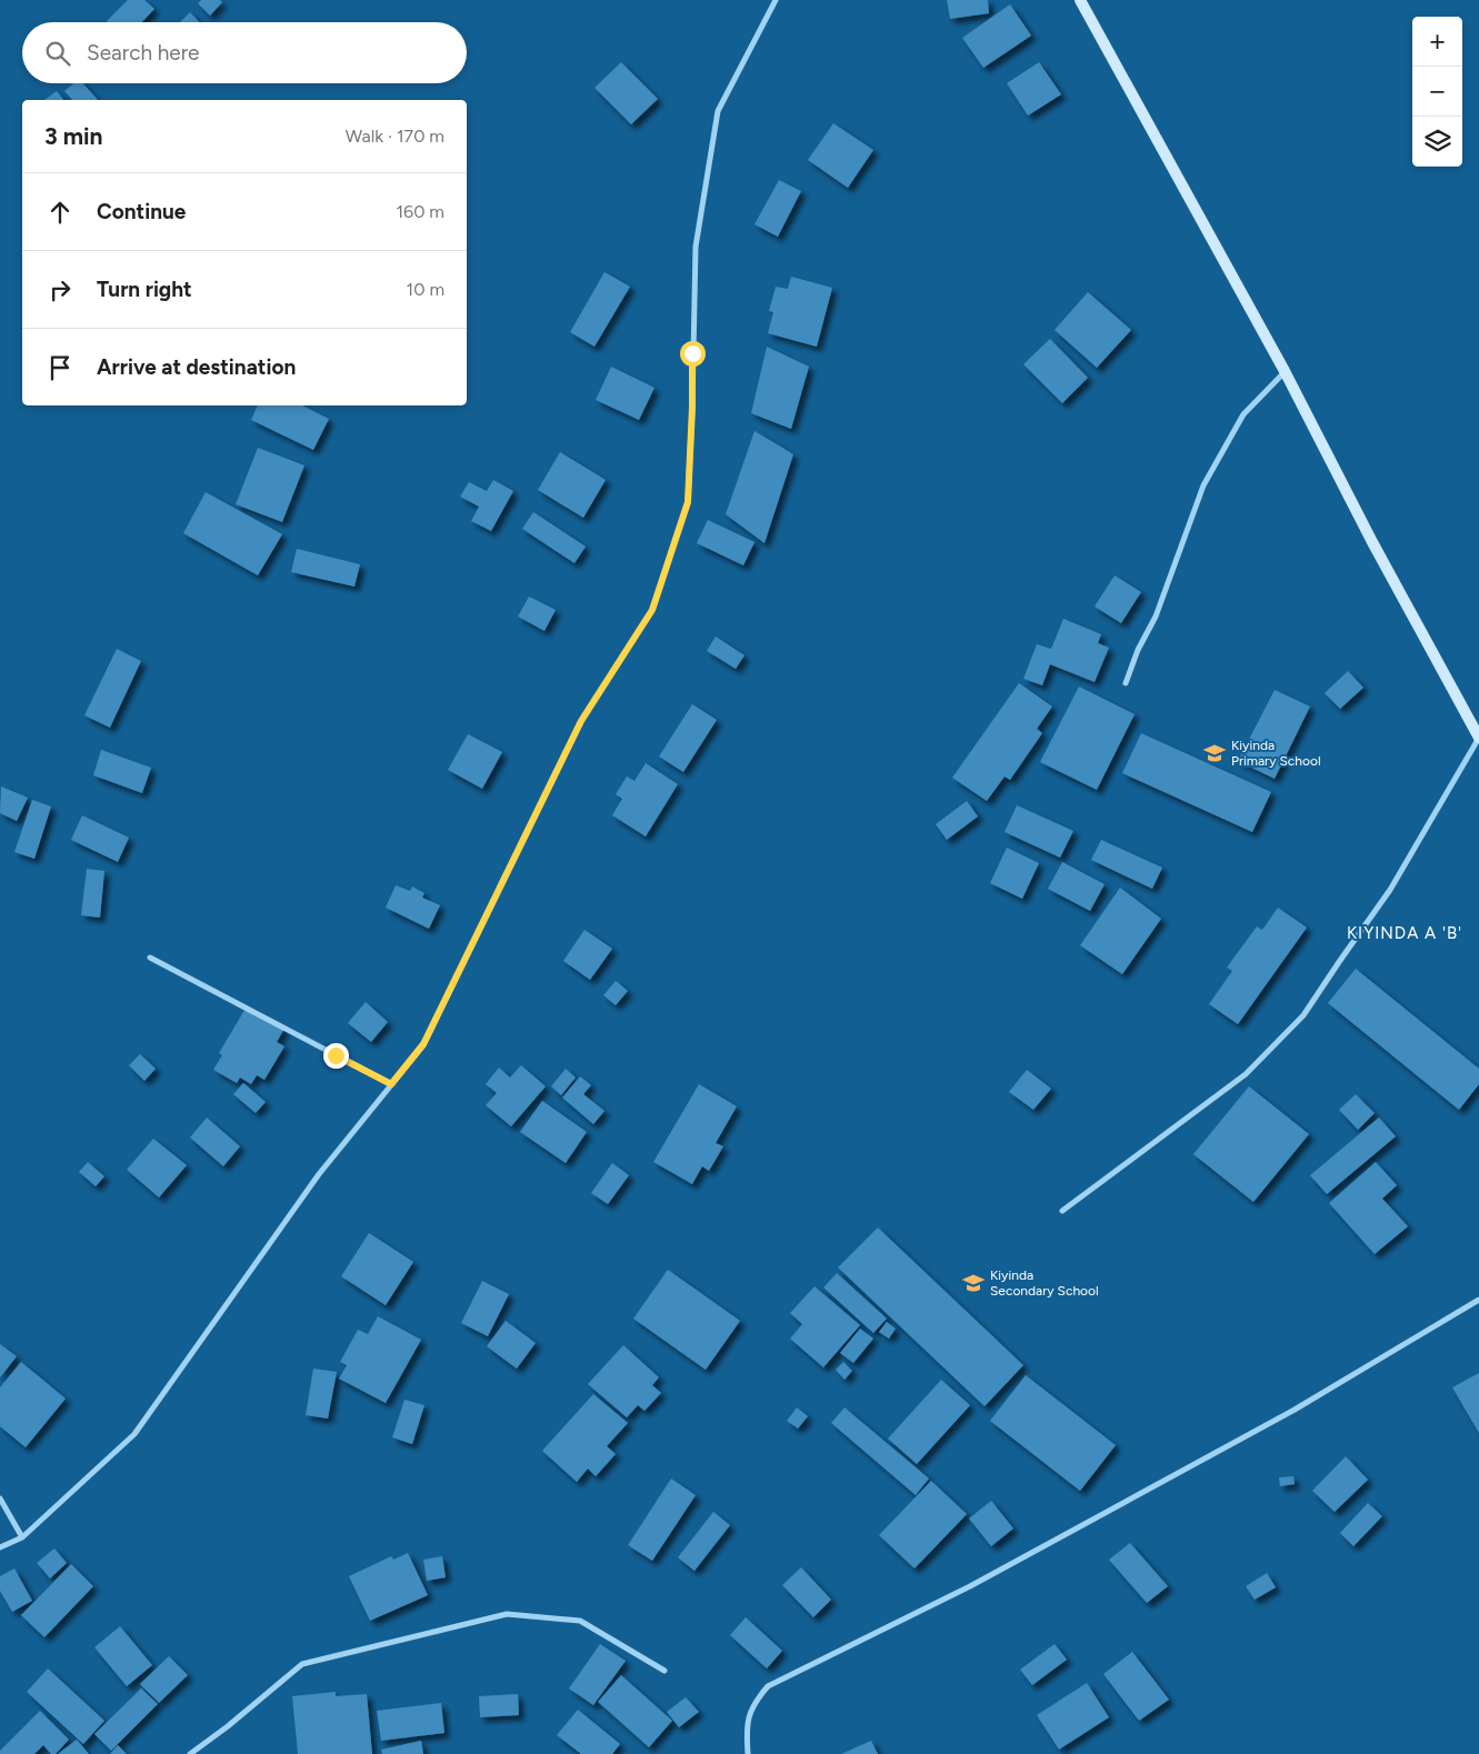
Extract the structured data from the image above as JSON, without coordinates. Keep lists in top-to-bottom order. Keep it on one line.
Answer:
{"districts":["KIYINDA A 'B'"],"places":{"school or university":["Kiyinda Primary School","Kiyinda Secondary School"]},"page":{"map_buttons":["+","−"],"search":"Search here","heading":["3 min","Walk · 170 m"],"list":[["Continue","160 m"],["Turn right","10 m"],"Arrive at destination"]}}
